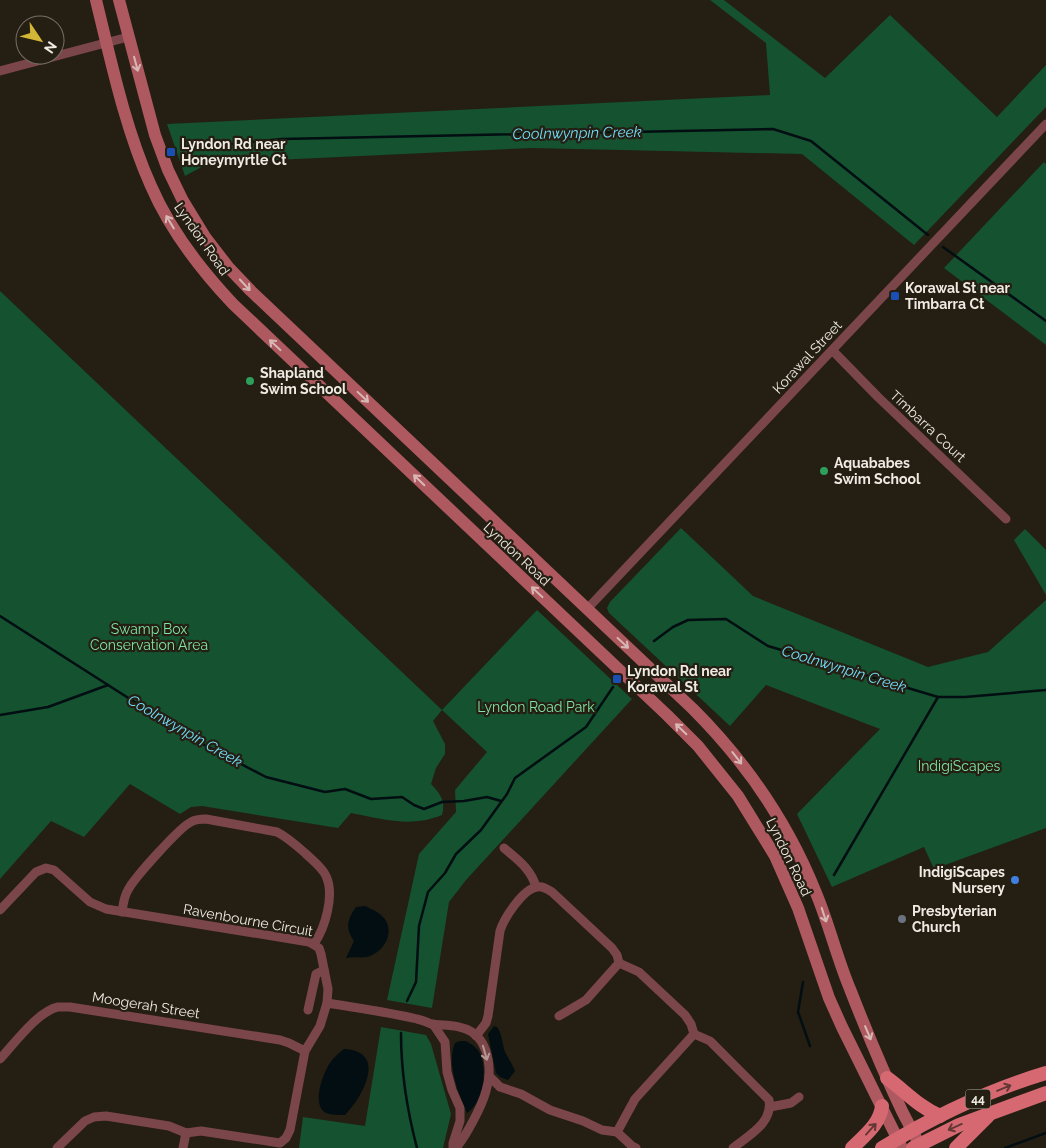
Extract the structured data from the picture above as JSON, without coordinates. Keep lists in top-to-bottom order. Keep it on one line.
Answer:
{"streets":{"main road":["Lyndon Road","44"],"street":["Korawal Street","Timbarra Court","Ravenbourne Circuit","Moogerah Street"]},"crossings":[["Lyndon Road","Korawal Street"],["Lyndon Road","44"],["Korawal Street","Timbarra Court"],["Ravenbourne Circuit","Moogerah Street"]],"water":["Coolnwynpin Creek"],"parks":["Swamp Box Conservation Area","Lyndon Road Park","IndigiScapes"],"places":{"transit":["Lyndon Rd near Honeymyrtle Ct","Korawal St near Timbarra Ct","Lyndon Rd near Korawal St"],"other":["Shapland Swim School","Aquababes Swim School","IndigiScapes Nursery","Presbyterian Church"]},"north":"bottom right"}
